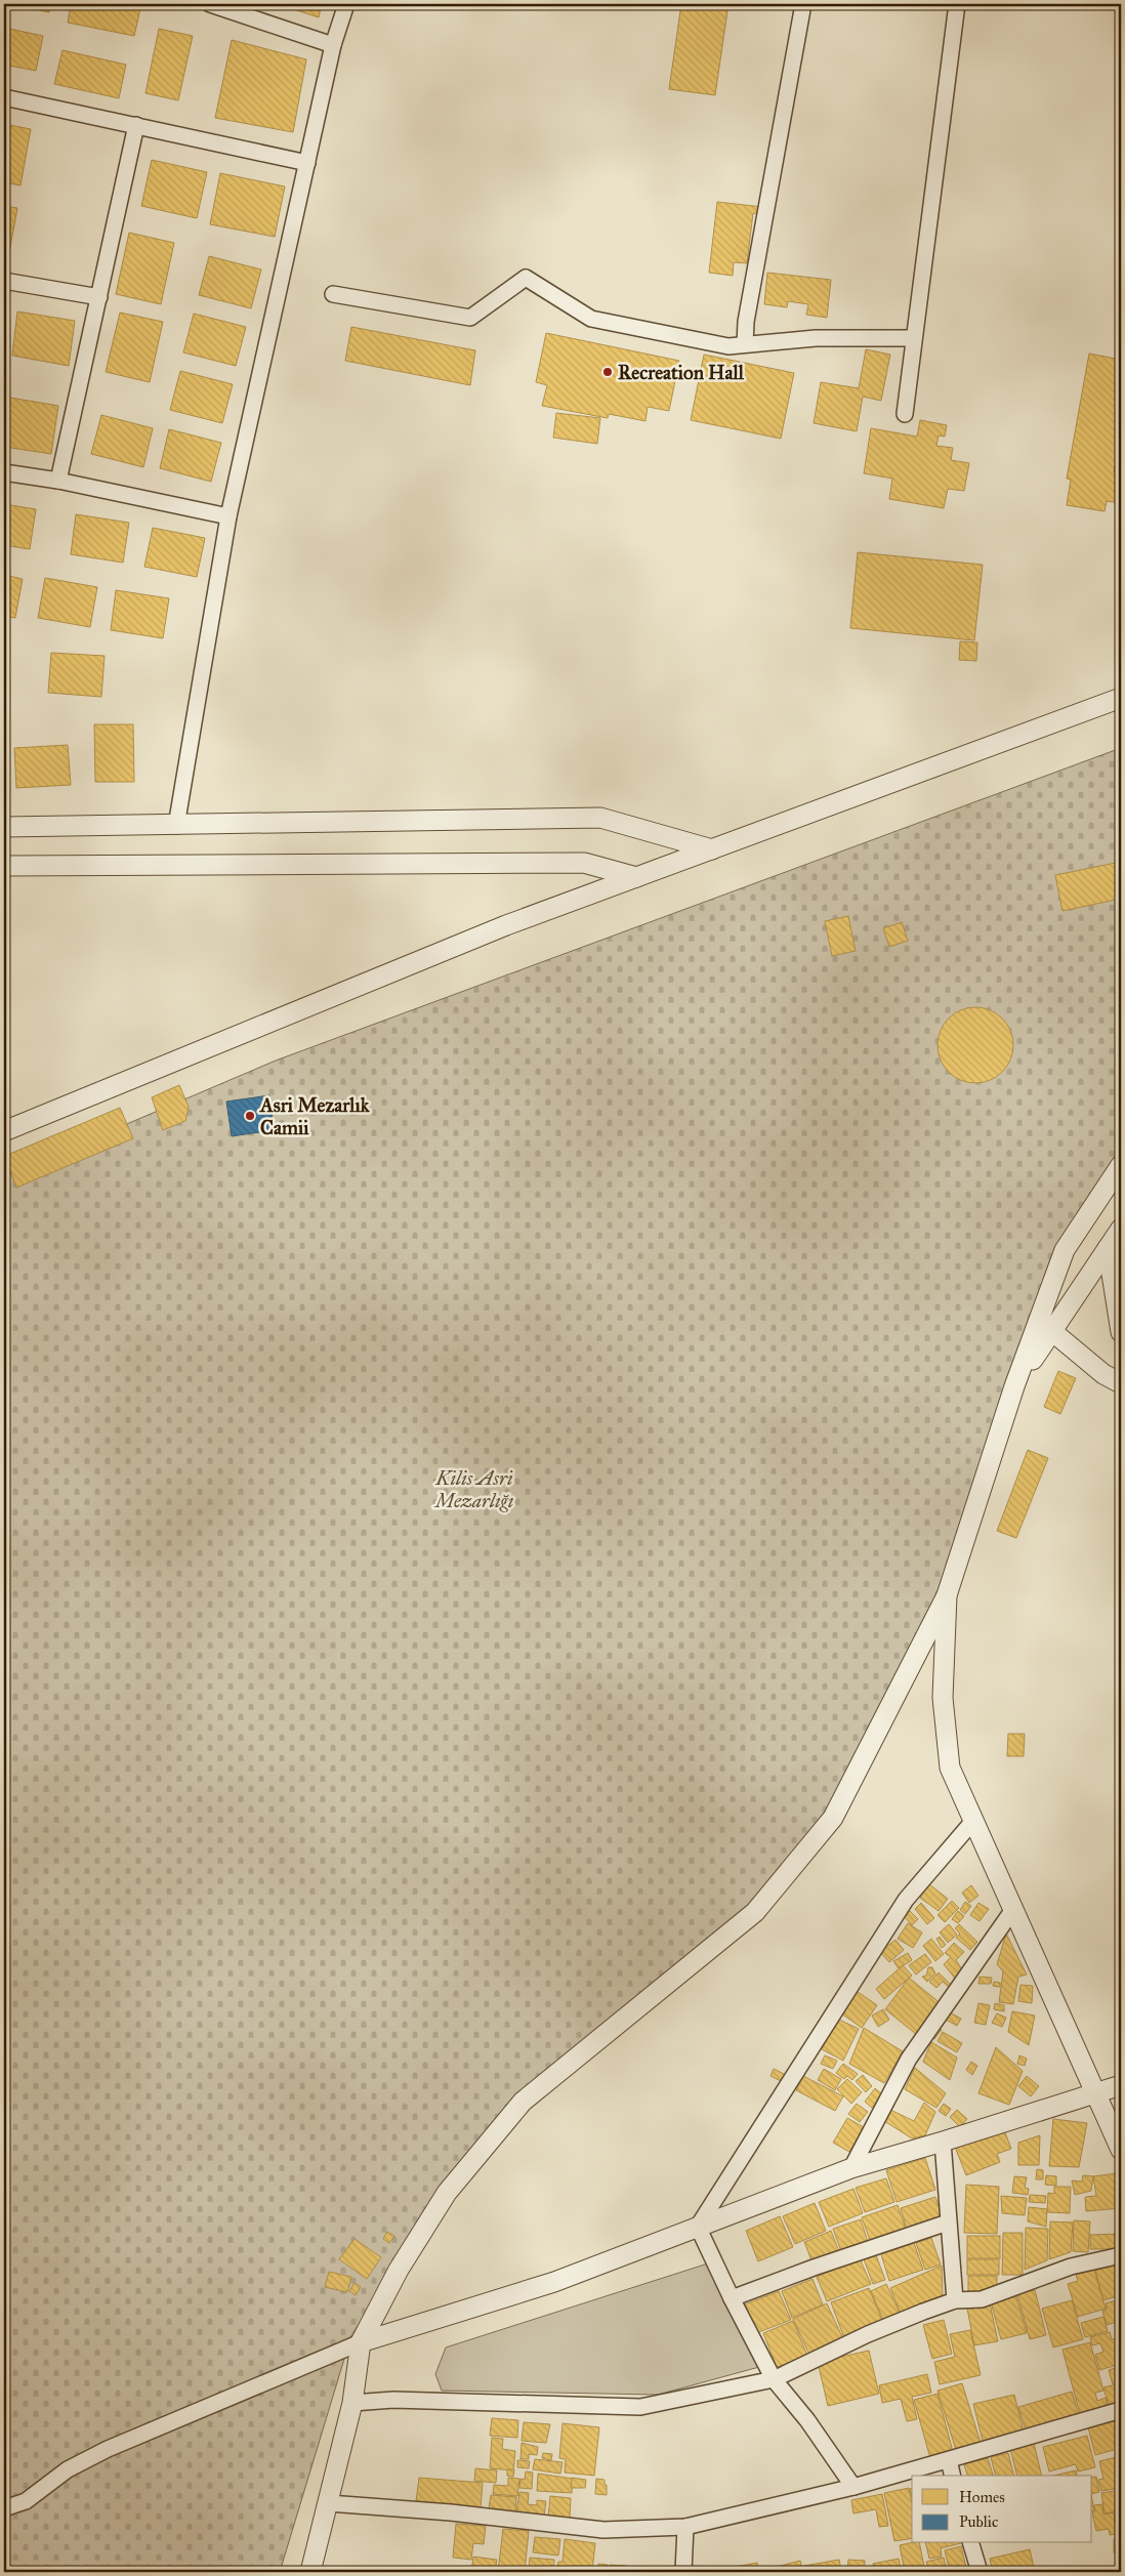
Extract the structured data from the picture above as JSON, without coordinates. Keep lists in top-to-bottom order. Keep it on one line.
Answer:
{"parks":["Kilis Asri Mezarlığı"],"places":["Recreation Hall","Asri Mezarlık Camii"],"legend":["Homes","Public"]}
